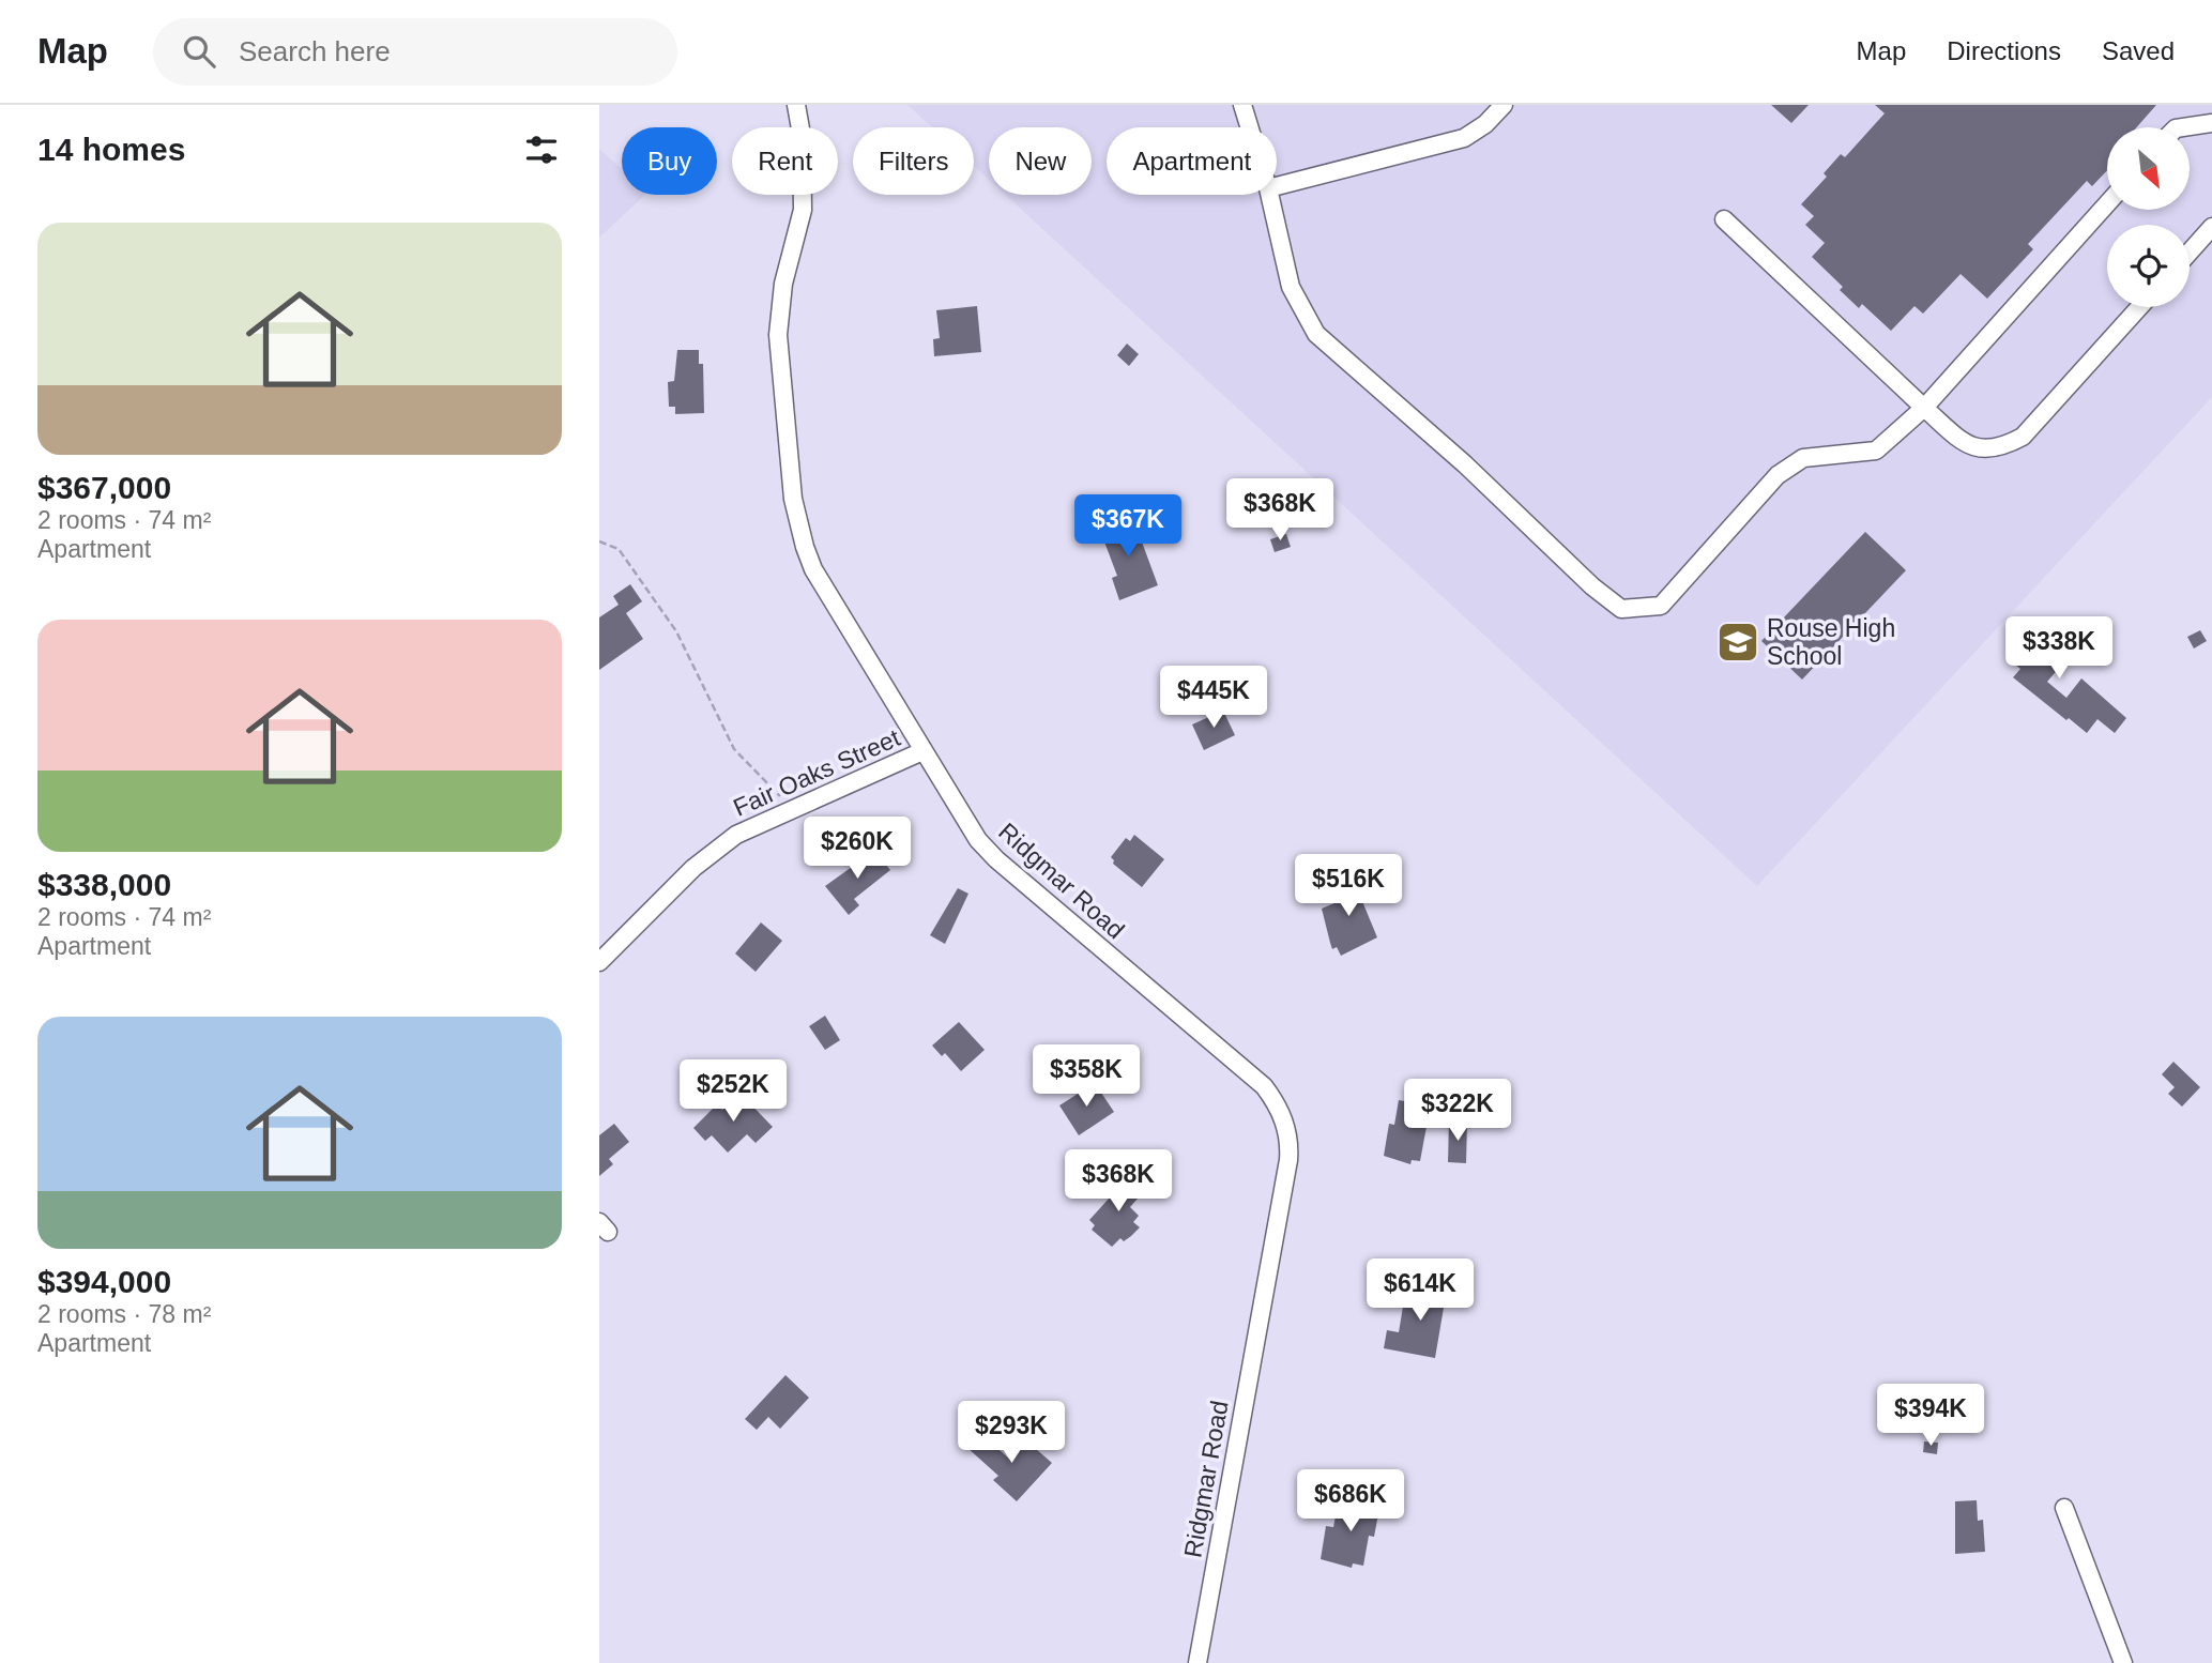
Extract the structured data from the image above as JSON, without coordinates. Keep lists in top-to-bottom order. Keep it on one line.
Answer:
{"streets":{"street":["Fair Oaks Street","Ridgmar Road"]},"crossings":[["Fair Oaks Street","Ridgmar Road"]],"places":{"school or university":["Rouse High School"]},"north":"bottom right","page":{"header":"Map","search":"Search here","nav":["Map","Directions","Saved"],"heading":"14 homes","chip":["Buy","Rent","Filters","New","Apartment"],"list":[{"name":"$367,000","note":"2 rooms · 74 m² · Apartment"},{"name":"$338,000","note":"2 rooms · 74 m² · Apartment"},{"name":"$394,000","note":"2 rooms · 78 m² · Apartment"}],"price":["$368K","$367K","$338K","$445K","$260K","$516K","$358K","$252K","$322K","$368K","$614K","$394K","$293K","$686K"]}}
